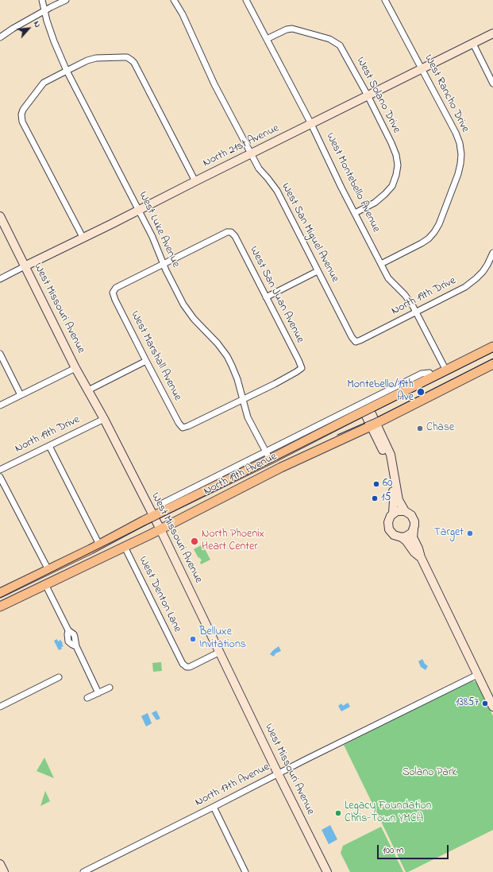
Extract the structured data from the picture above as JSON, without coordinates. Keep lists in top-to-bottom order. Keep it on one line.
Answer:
{"streets":{"main road":["North 19th Avenue"],"street":["West Rancho Drive","West Solano Drive","North 21st Avenue","West Montebello Avenue","West Luke Avenue","West San Miguel Avenue","West San Juan Avenue","North 19th Drive","West Missouri Avenue","West Marshall Avenue","West Denton Lane","North 17th Avenue"]},"crossings":[["West Rancho Drive","North 21st Avenue"],["West Rancho Drive","West Montebello Avenue"],["West Solano Drive","North 21st Avenue"],["West Solano Drive","West Montebello Avenue"],["North 21st Avenue","West Montebello Avenue"],["North 21st Avenue","West Luke Avenue"],["North 21st Avenue","West San Miguel Avenue"],["North 21st Avenue","West Missouri Avenue"],["West Montebello Avenue","North 19th Drive"],["West Montebello Avenue","North 19th Avenue"],["West Luke Avenue","West San Juan Avenue"],["West Luke Avenue","West Marshall Avenue"],["West Luke Avenue","North 19th Avenue"],["West San Miguel Avenue","North 19th Drive"],["West San Juan Avenue","West Marshall Avenue"],["North 19th Drive","West Missouri Avenue"],["West Missouri Avenue","North 19th Avenue"],["West Missouri Avenue","West Denton Lane"],["West Missouri Avenue","North 17th Avenue"],["North 19th Avenue","West Denton Lane"]],"parks":["Solano Park"],"places":["Montebello/19th Ave","Chase","60","15","Target","North Phoenix Heart Center","Belluxe Invitations","13857","Legacy Foundation Chris-Town YMCA"],"scale_bar":"100 m","north":"top right"}
